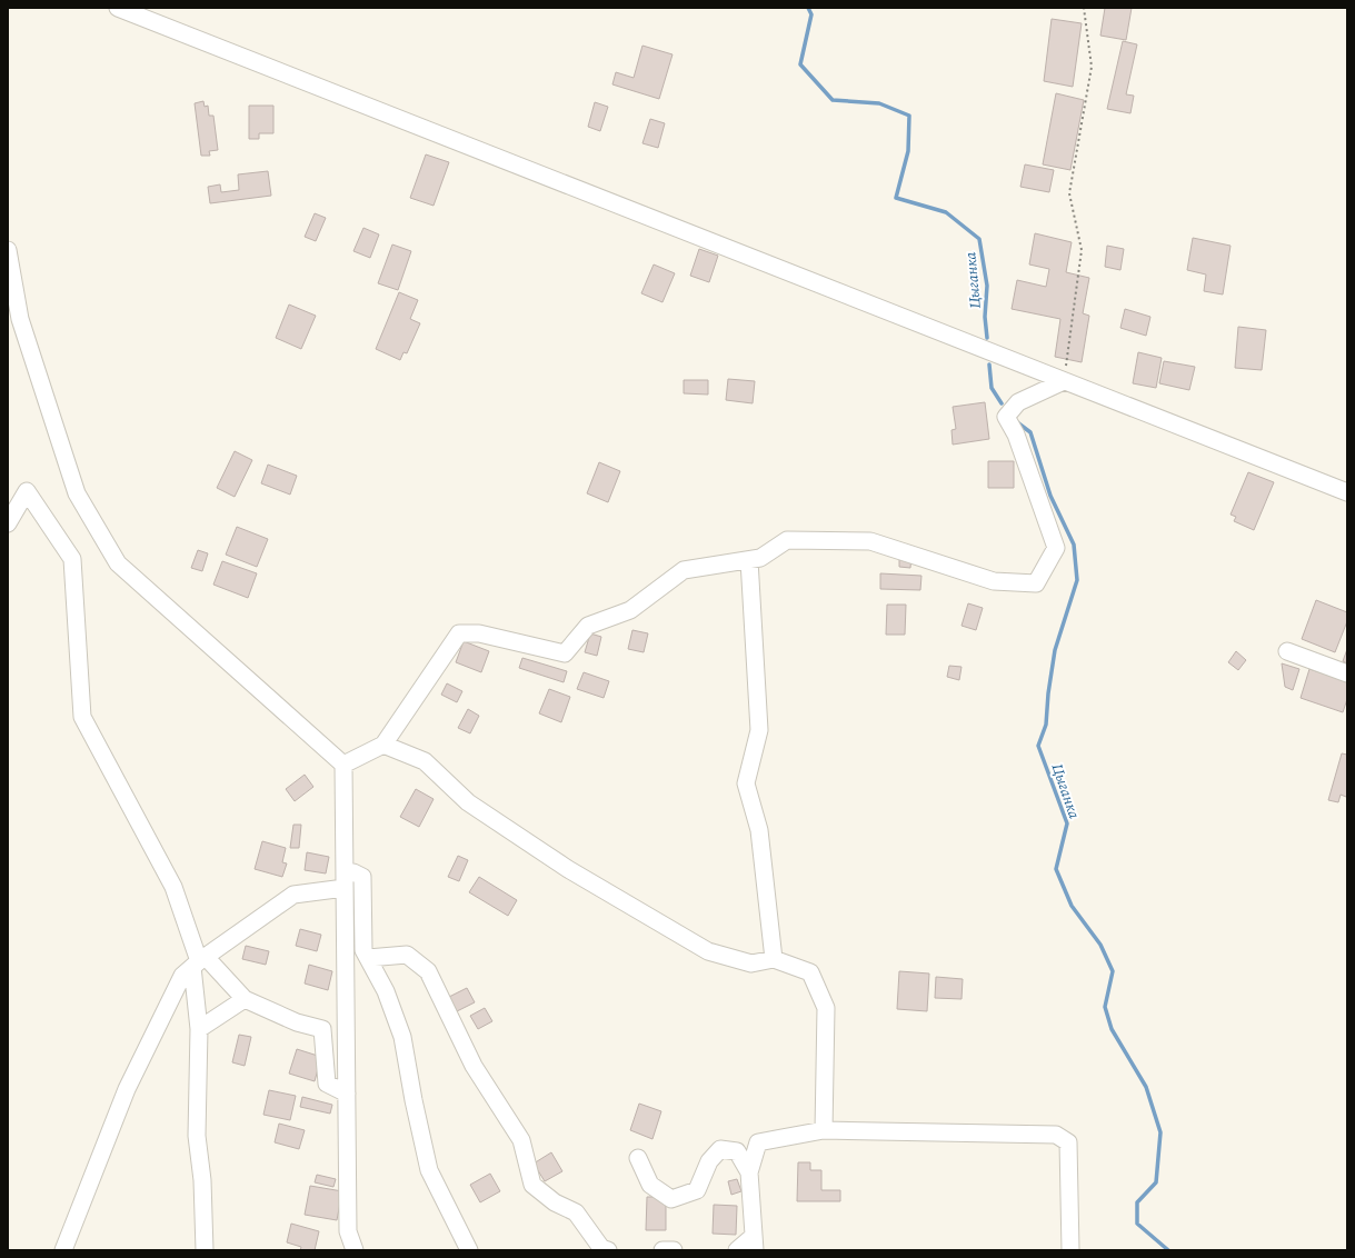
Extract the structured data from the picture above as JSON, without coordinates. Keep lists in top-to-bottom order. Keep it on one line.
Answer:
{"water":["Цыганка"]}
